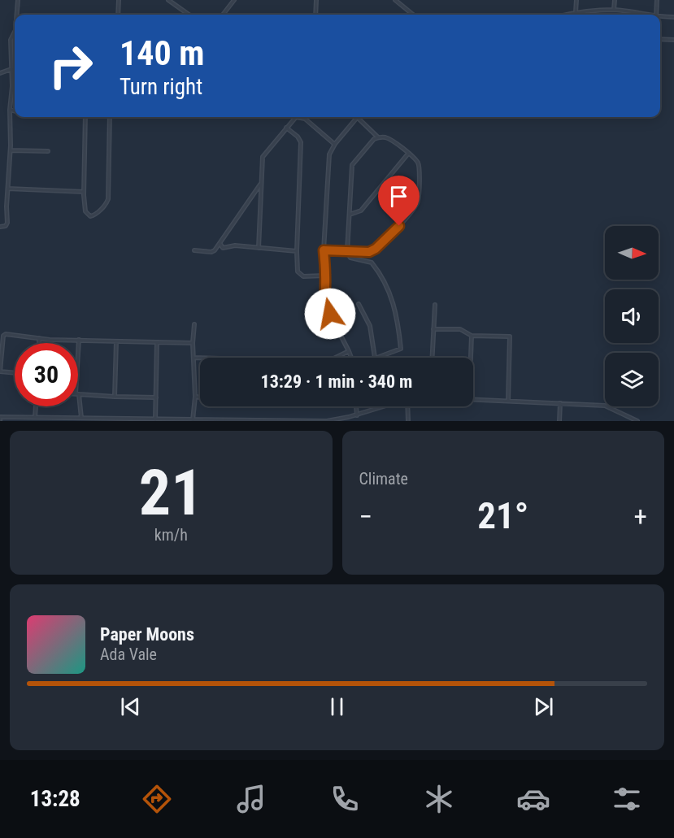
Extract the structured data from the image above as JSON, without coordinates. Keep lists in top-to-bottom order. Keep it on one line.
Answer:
{"north":"right","page":{"turn":["140 m","Turn right"],"limit":"30","trip":"13:29 · 1 min · 340 m","tile":[["21","km/h"],"Climate"],"heat":["−","21°","+"],"song":["Paper Moons","Ada Vale"],"tabs":"13:28"}}
